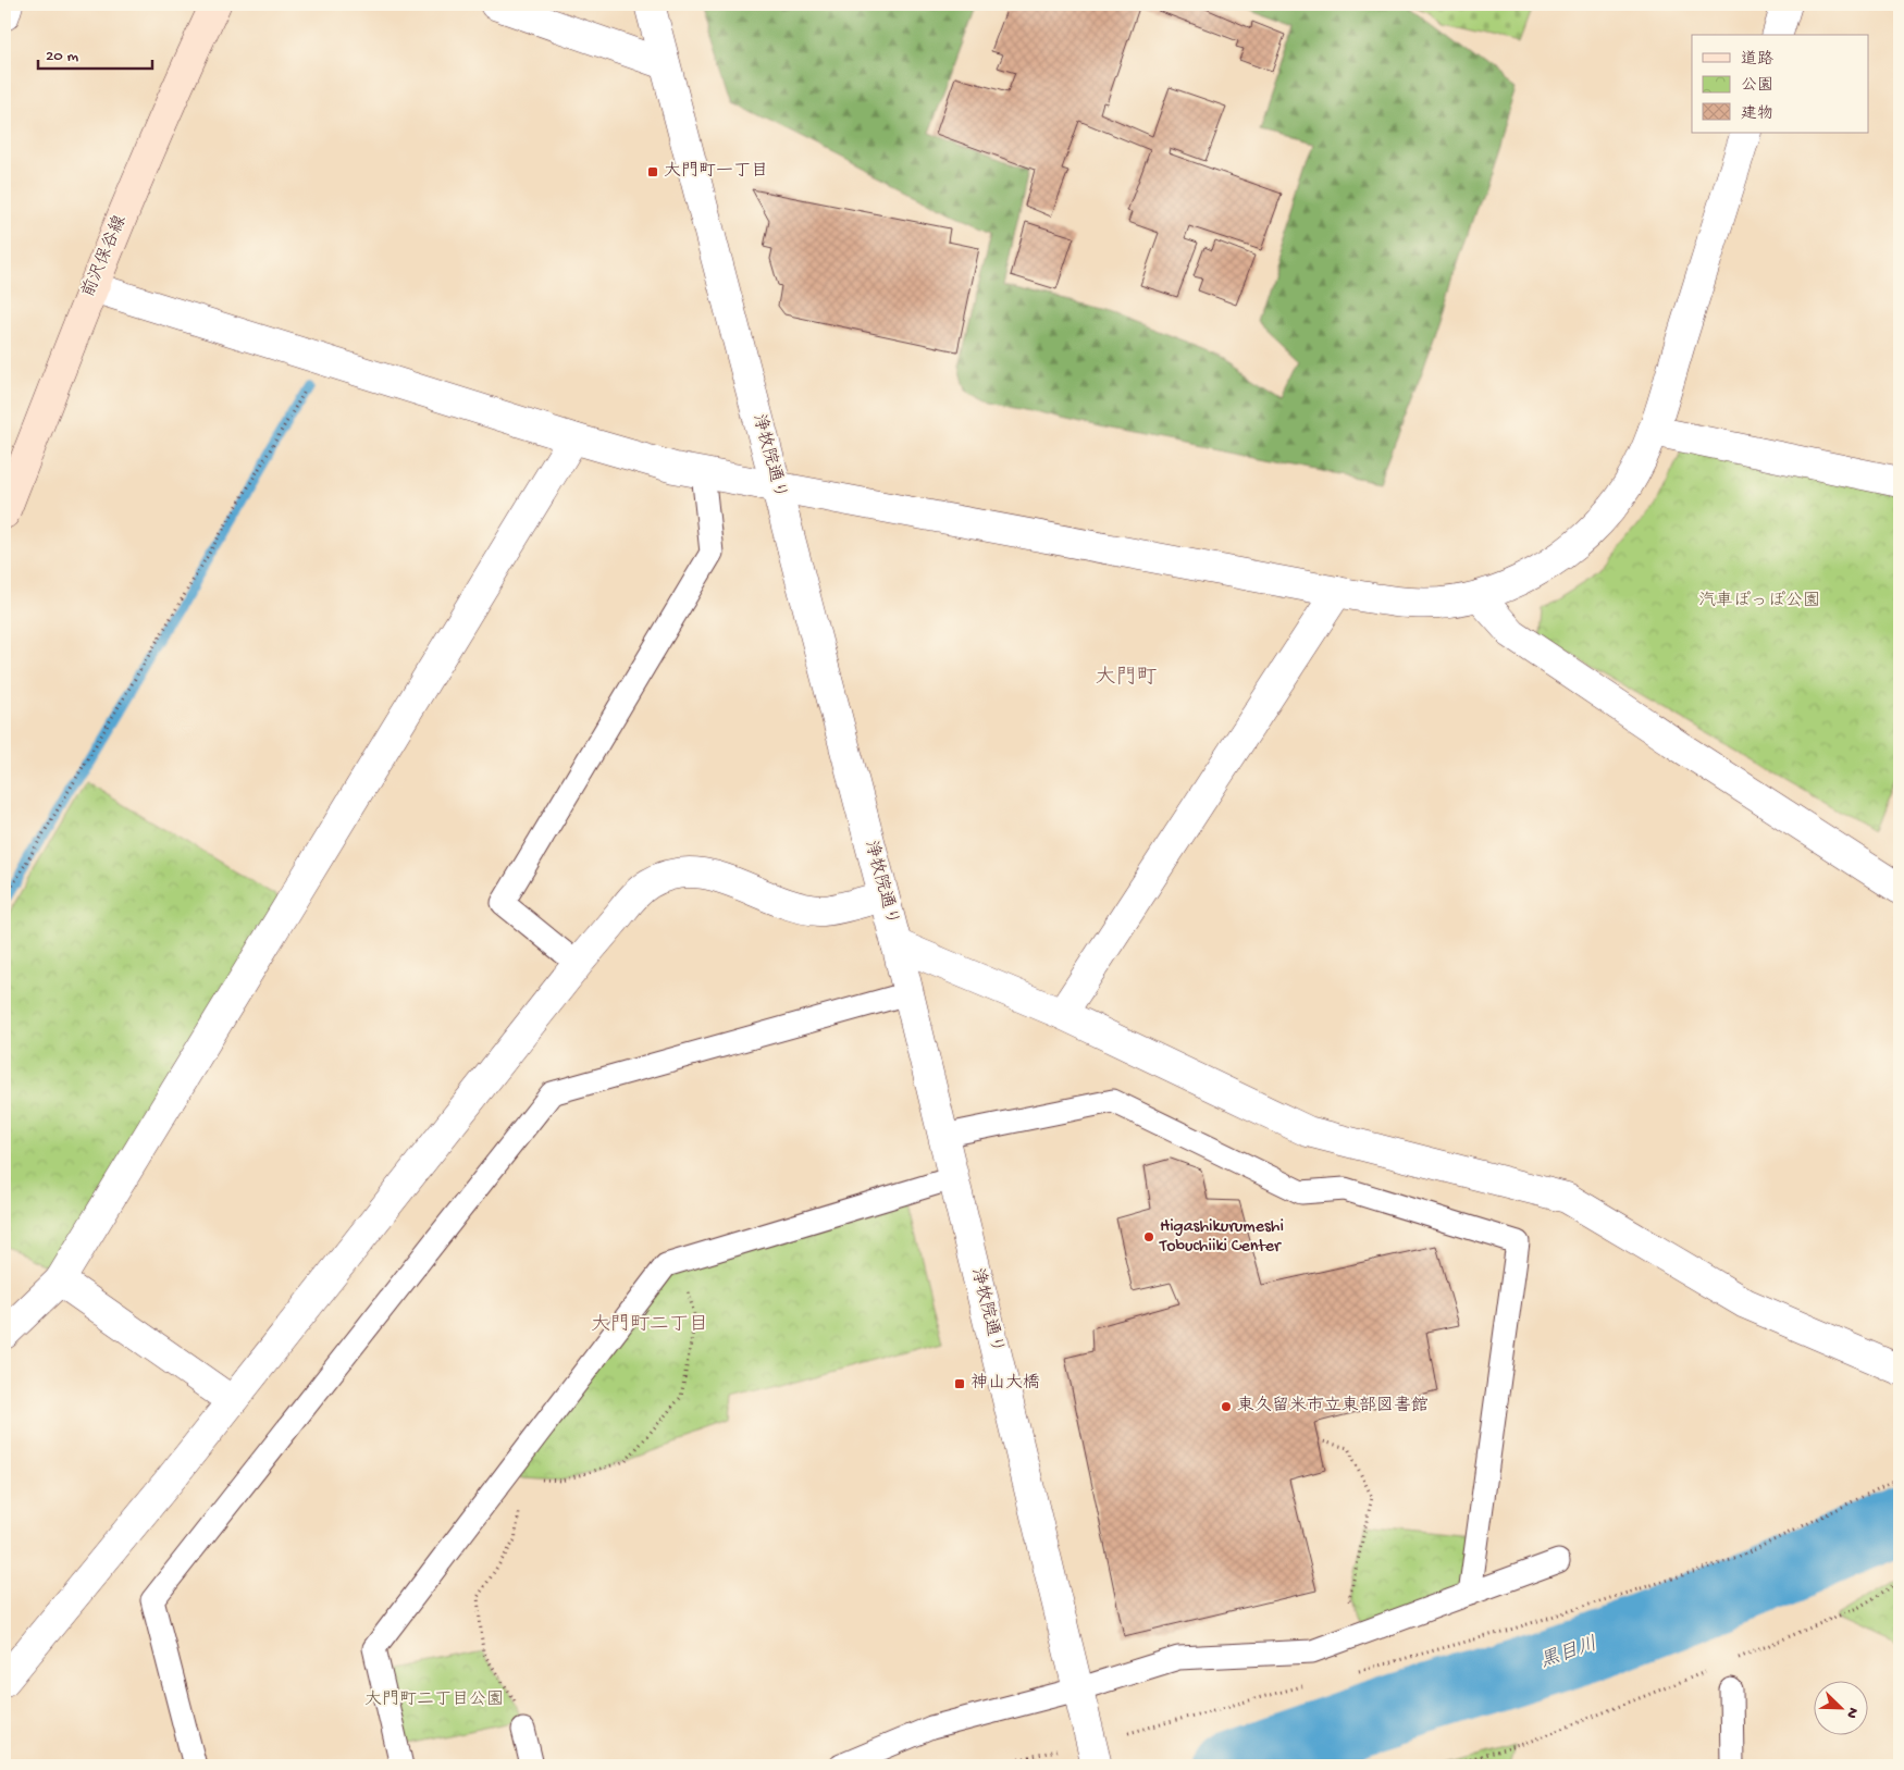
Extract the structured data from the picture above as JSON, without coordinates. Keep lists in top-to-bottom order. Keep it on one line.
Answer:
{"streets":{"main road":["前沢保谷線"],"street":["浄牧院通り"]},"districts":["大門町","大門町二丁目"],"water":["黒目川"],"parks":["汽車ぽっぽ公園","大門町二丁目公園"],"places":{"transit":["大門町一丁目","神山大橋"],"other":["Higashikurumeshi Tobuchiiki Center","東久留米市立東部図書館"]},"legend":["道路","公園","建物"],"scale_bar":"20 m","north":"bottom right"}
